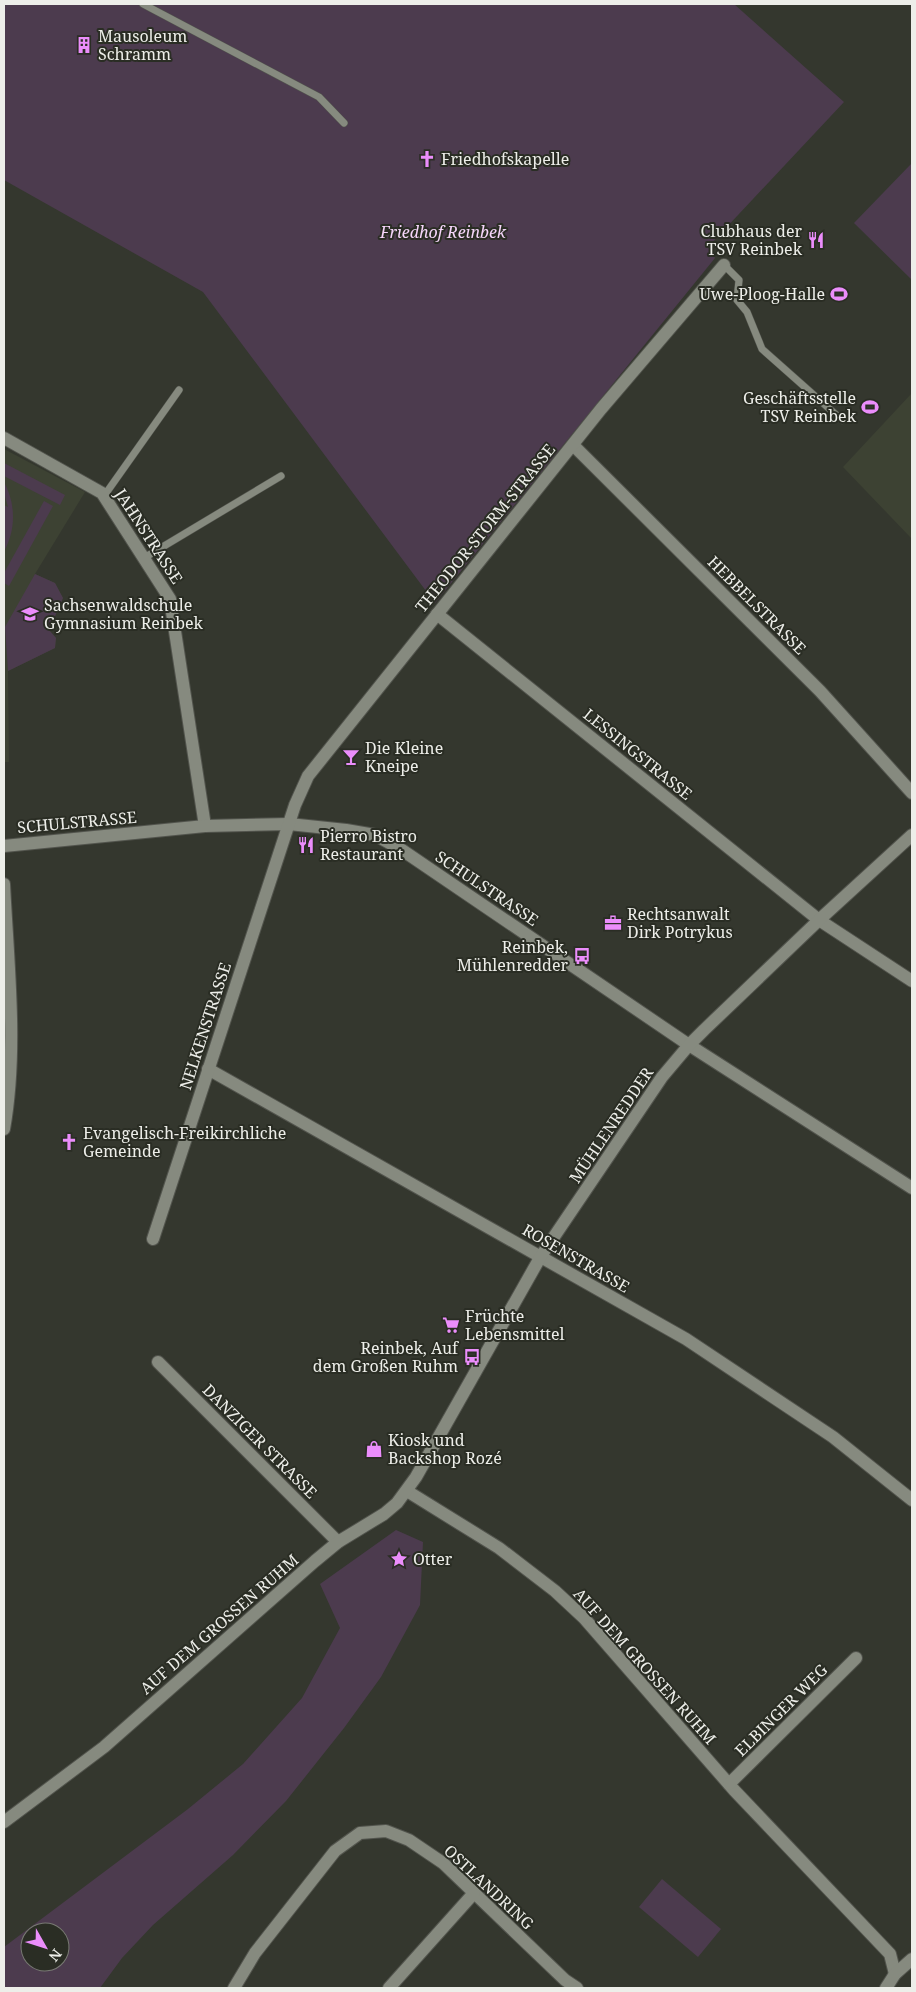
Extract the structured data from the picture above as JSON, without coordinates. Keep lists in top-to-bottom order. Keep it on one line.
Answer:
{"streets":{"street":["THEODOR-STORM-STRASSE","JAHNSTRASSE","HEBBELSTRASSE","LESSINGSTRASSE","SCHULSTRASSE","NELKENSTRASSE","MÜHLENREDDER","ROSENSTRASSE","DANZIGER STRASSE","AUF DEM GROSSEN RUHM","ELBINGER WEG","OSTLANDRING"]},"crossings":[["THEODOR-STORM-STRASSE","HEBBELSTRASSE"],["THEODOR-STORM-STRASSE","LESSINGSTRASSE"],["THEODOR-STORM-STRASSE","SCHULSTRASSE"],["THEODOR-STORM-STRASSE","NELKENSTRASSE"],["JAHNSTRASSE","SCHULSTRASSE"],["LESSINGSTRASSE","MÜHLENREDDER"],["SCHULSTRASSE","NELKENSTRASSE"],["SCHULSTRASSE","MÜHLENREDDER"],["NELKENSTRASSE","ROSENSTRASSE"],["MÜHLENREDDER","ROSENSTRASSE"],["MÜHLENREDDER","AUF DEM GROSSEN RUHM"],["DANZIGER STRASSE","AUF DEM GROSSEN RUHM"],["AUF DEM GROSSEN RUHM","ELBINGER WEG"]],"parks":["Friedhof Reinbek"],"places":{"building":["Mausoleum Schramm"],"church":["Friedhofskapelle","Evangelisch-Freikirchliche Gemeinde"],"restaurant":["Clubhaus der TSV Reinbek","Pierro Bistro Restaurant"],"sports":["Uwe-Ploog-Halle","Geschäftsstelle TSV Reinbek"],"school or university":["Sachsenwaldschule Gymnasium Reinbek"],"bar":["Die Kleine Kneipe"],"office":["Rechtsanwalt Dirk Potrykus"],"bus stop":["Reinbek, Mühlenredder","Reinbek, Auf dem Großen Ruhm"],"supermarket":["Früchte Lebensmittel"],"shop":["Kiosk und Backshop Rozé"],"place":["Otter"]},"north":"bottom right"}
